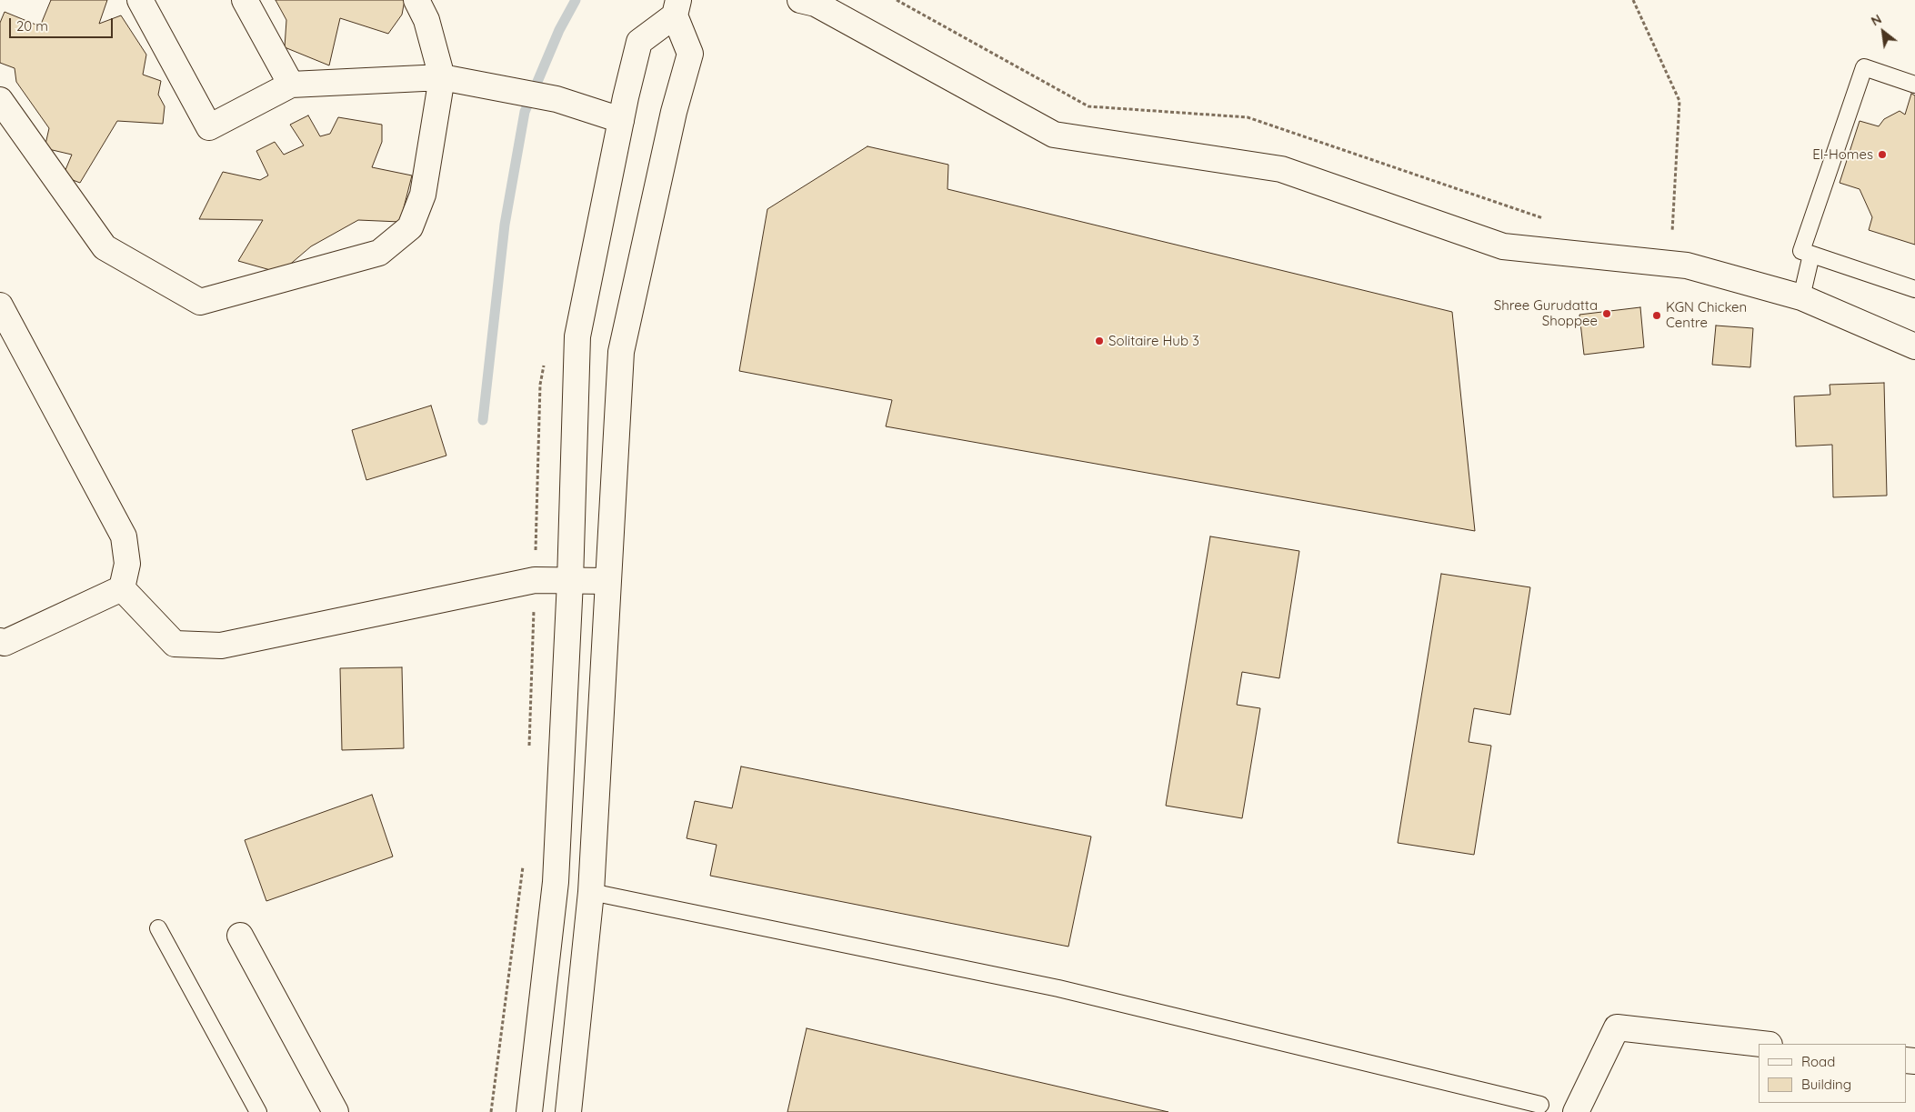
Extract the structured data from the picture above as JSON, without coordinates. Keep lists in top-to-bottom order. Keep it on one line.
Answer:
{"places":["El-Homes","Shree Gurudatta Shoppee","KGN Chicken Centre","Solitaire Hub 3"],"legend":["Road","Building"],"scale_bar":"20 m","north":"top left"}
